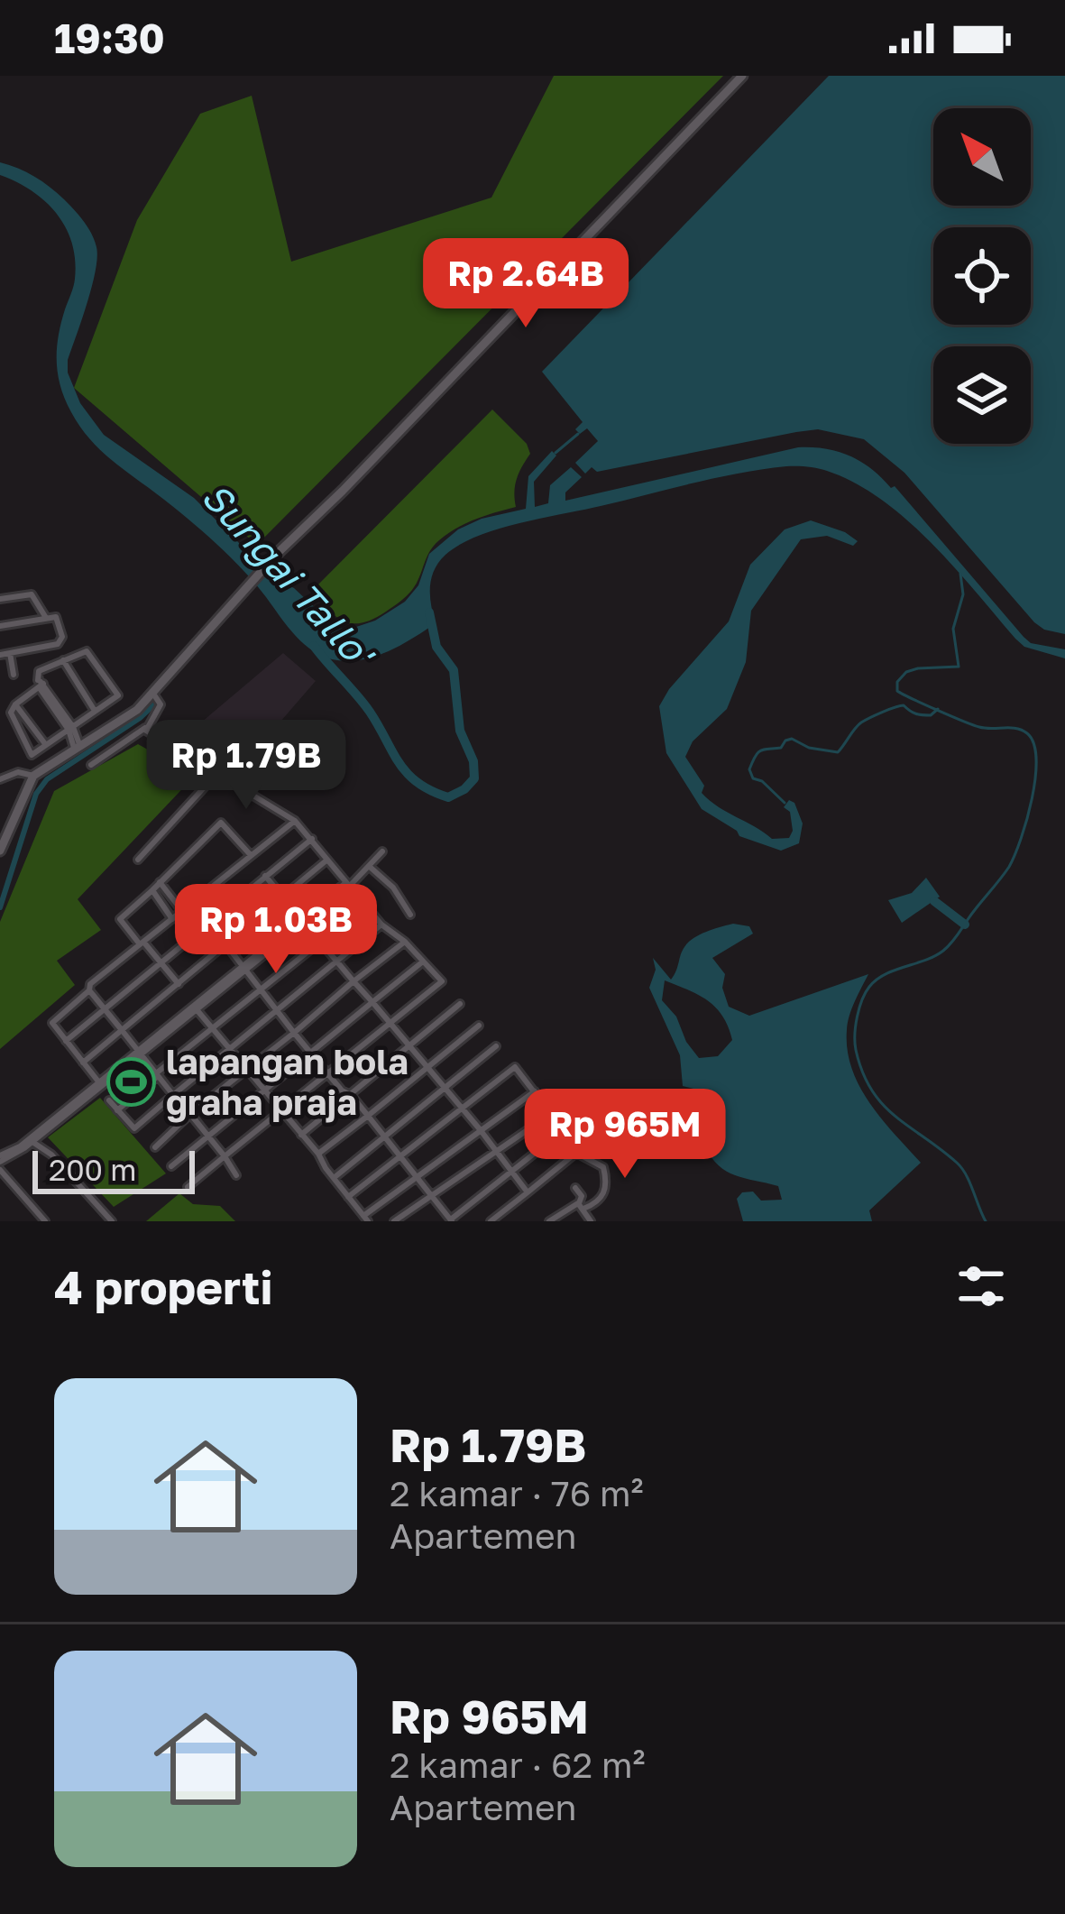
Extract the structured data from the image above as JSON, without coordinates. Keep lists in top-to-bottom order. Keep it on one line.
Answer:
{"water":["Sungai Tallo'"],"places":{"sports":["lapangan bola graha praja"]},"scale_bar":"200 m","north":"top left","page":{"status":"19:30","price":["Rp 2.64B","Rp 1.79B","Rp 1.03B","Rp 965M"],"scale":"200 m","heading":"4 properti","list":[{"name":"Rp 1.79B","note":"2 kamar · 76 m² · Apartemen"},{"name":"Rp 965M","note":"2 kamar · 62 m² · Apartemen"}]}}
